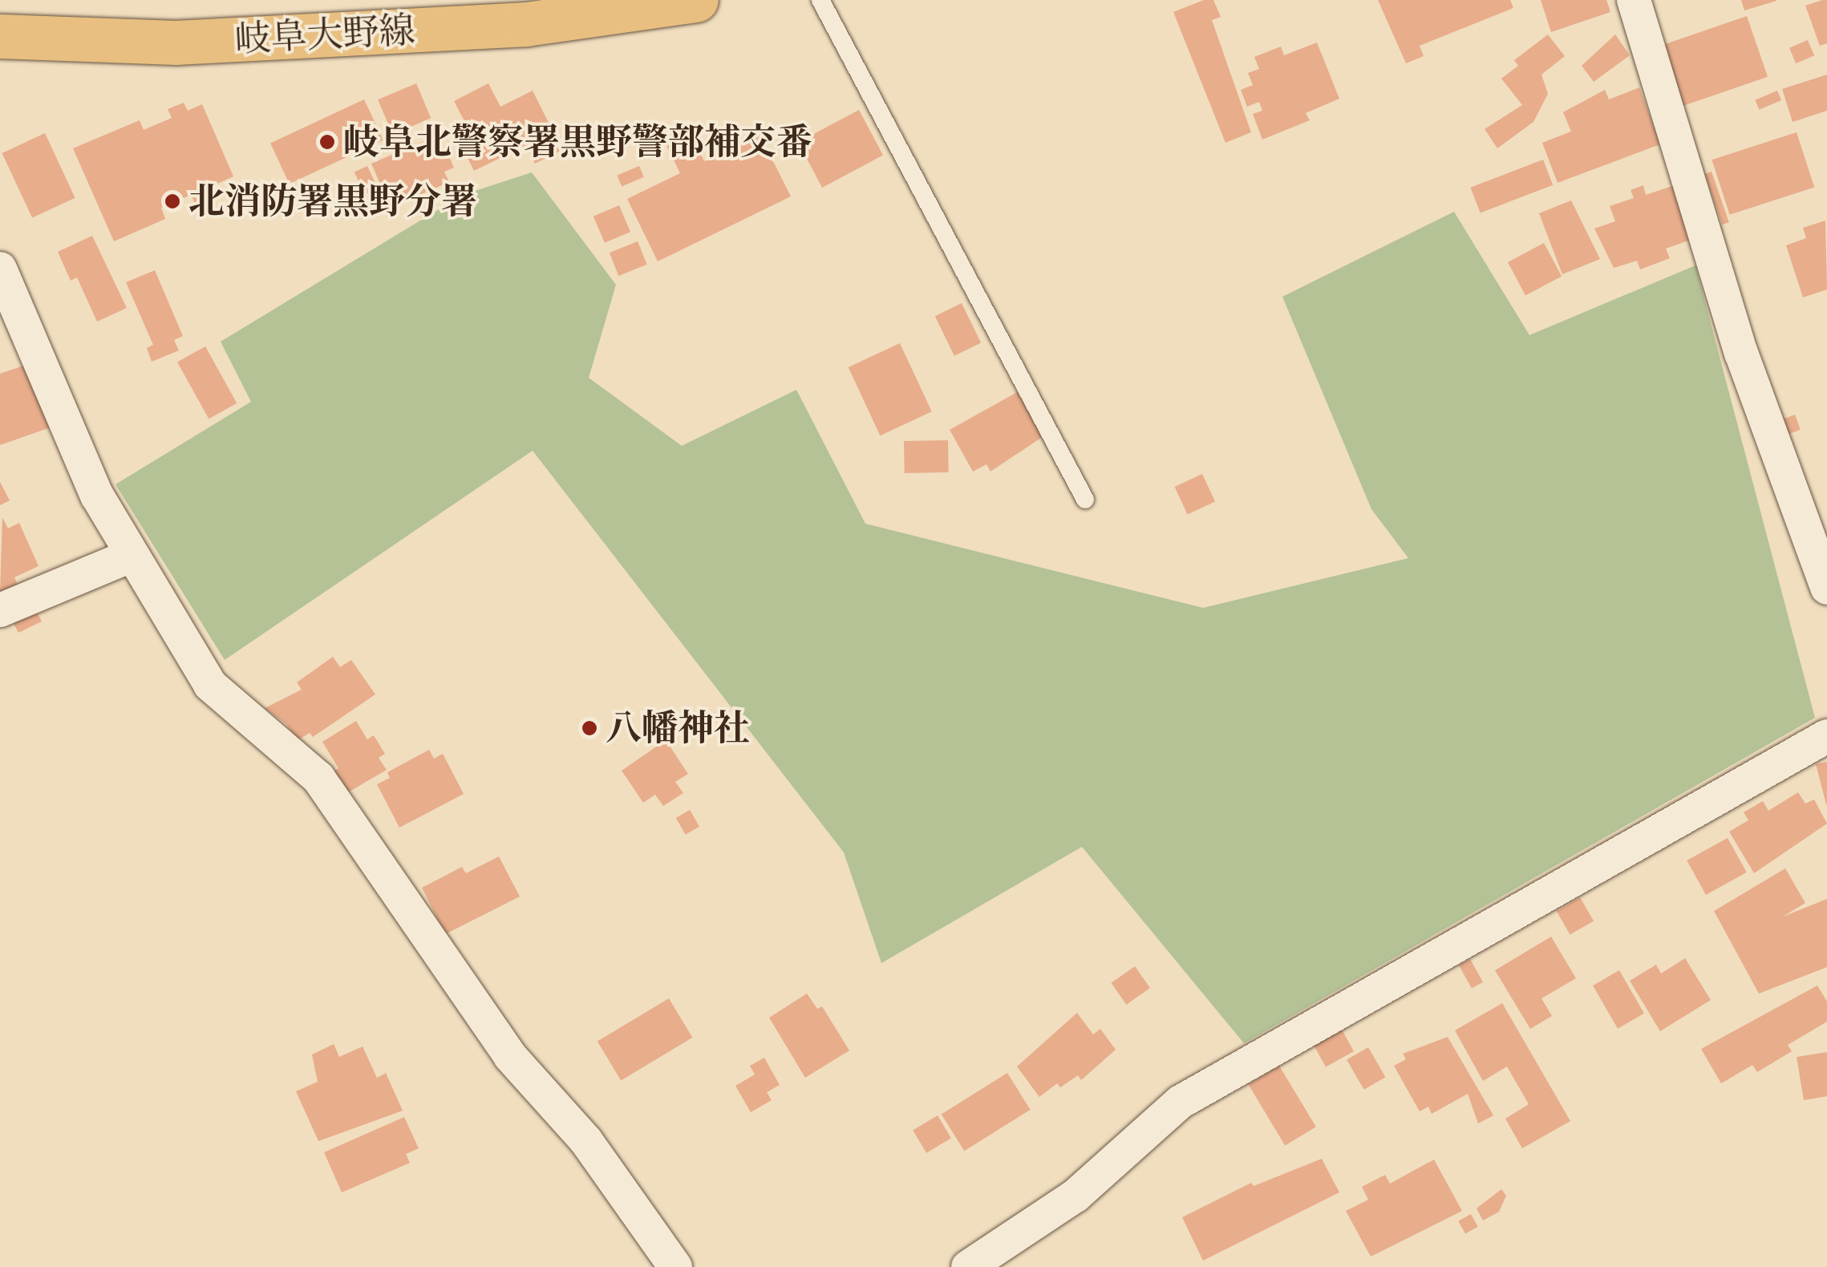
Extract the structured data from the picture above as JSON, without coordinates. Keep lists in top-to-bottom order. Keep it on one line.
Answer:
{"streets":{"main road":["岐阜大野線"]},"places":["岐阜北警察署黒野警部補交番","北消防署黒野分署","八幡神社"]}
